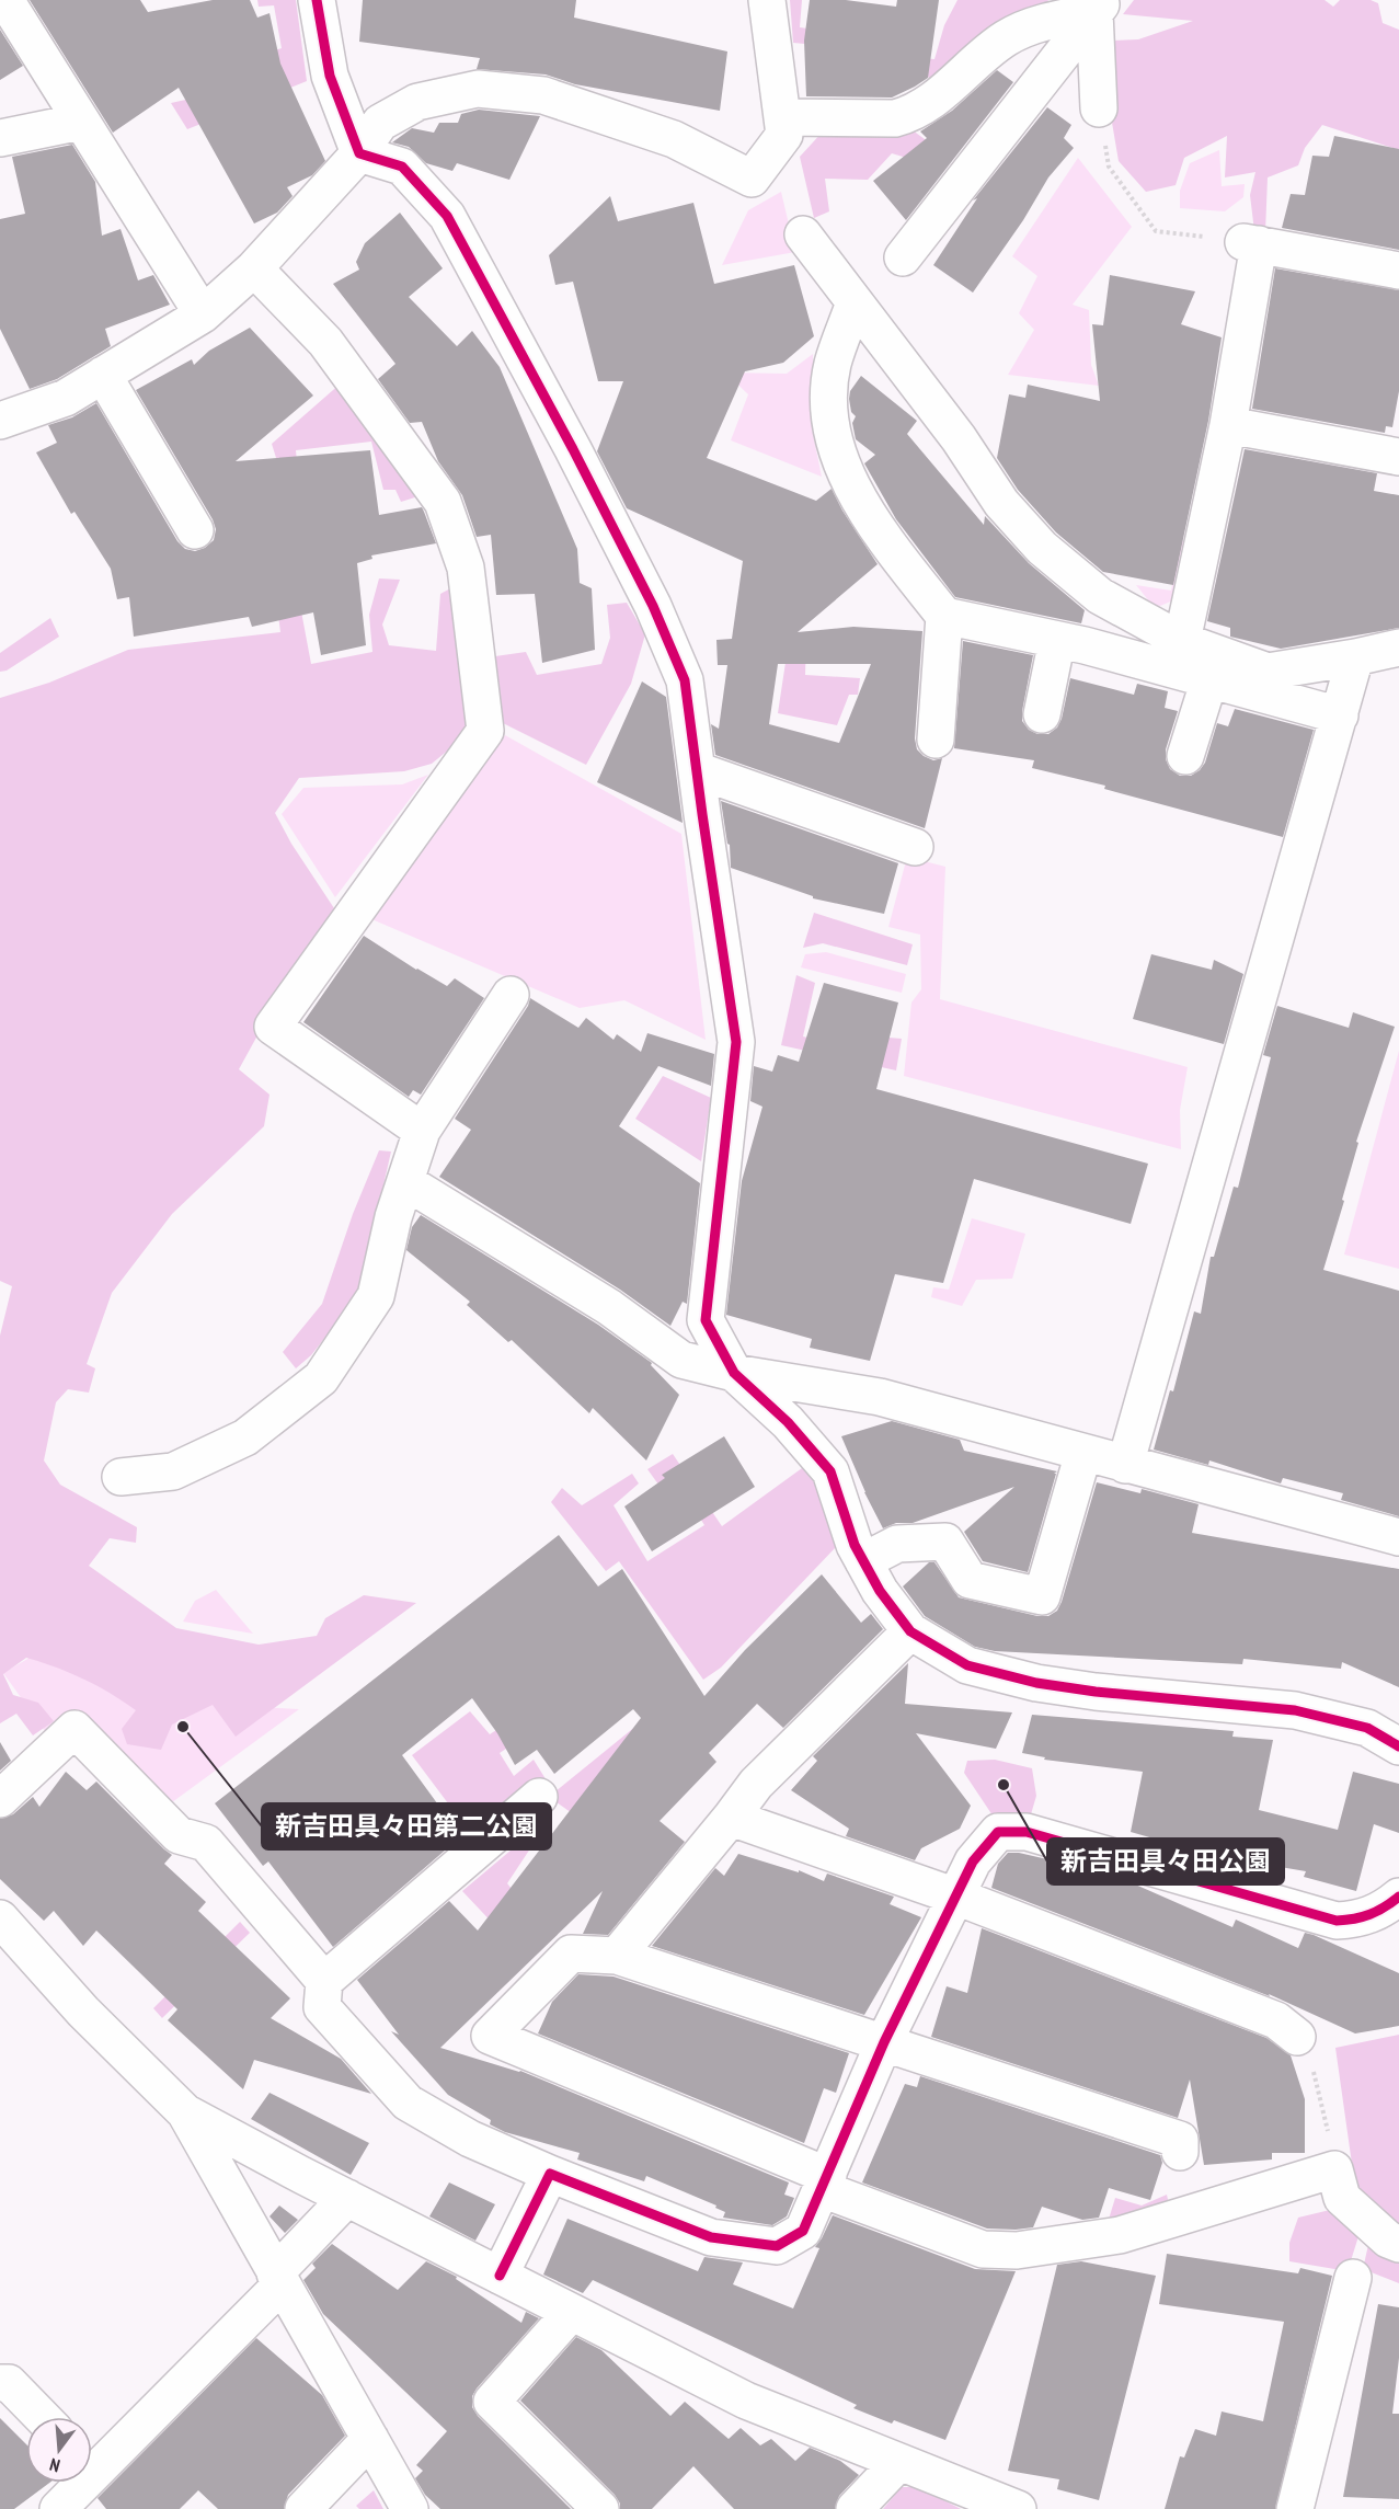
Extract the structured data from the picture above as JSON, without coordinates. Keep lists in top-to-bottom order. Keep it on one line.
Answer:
{"places":["新吉田具々田第二公園","新吉田具々田公園"],"north":"bottom"}
